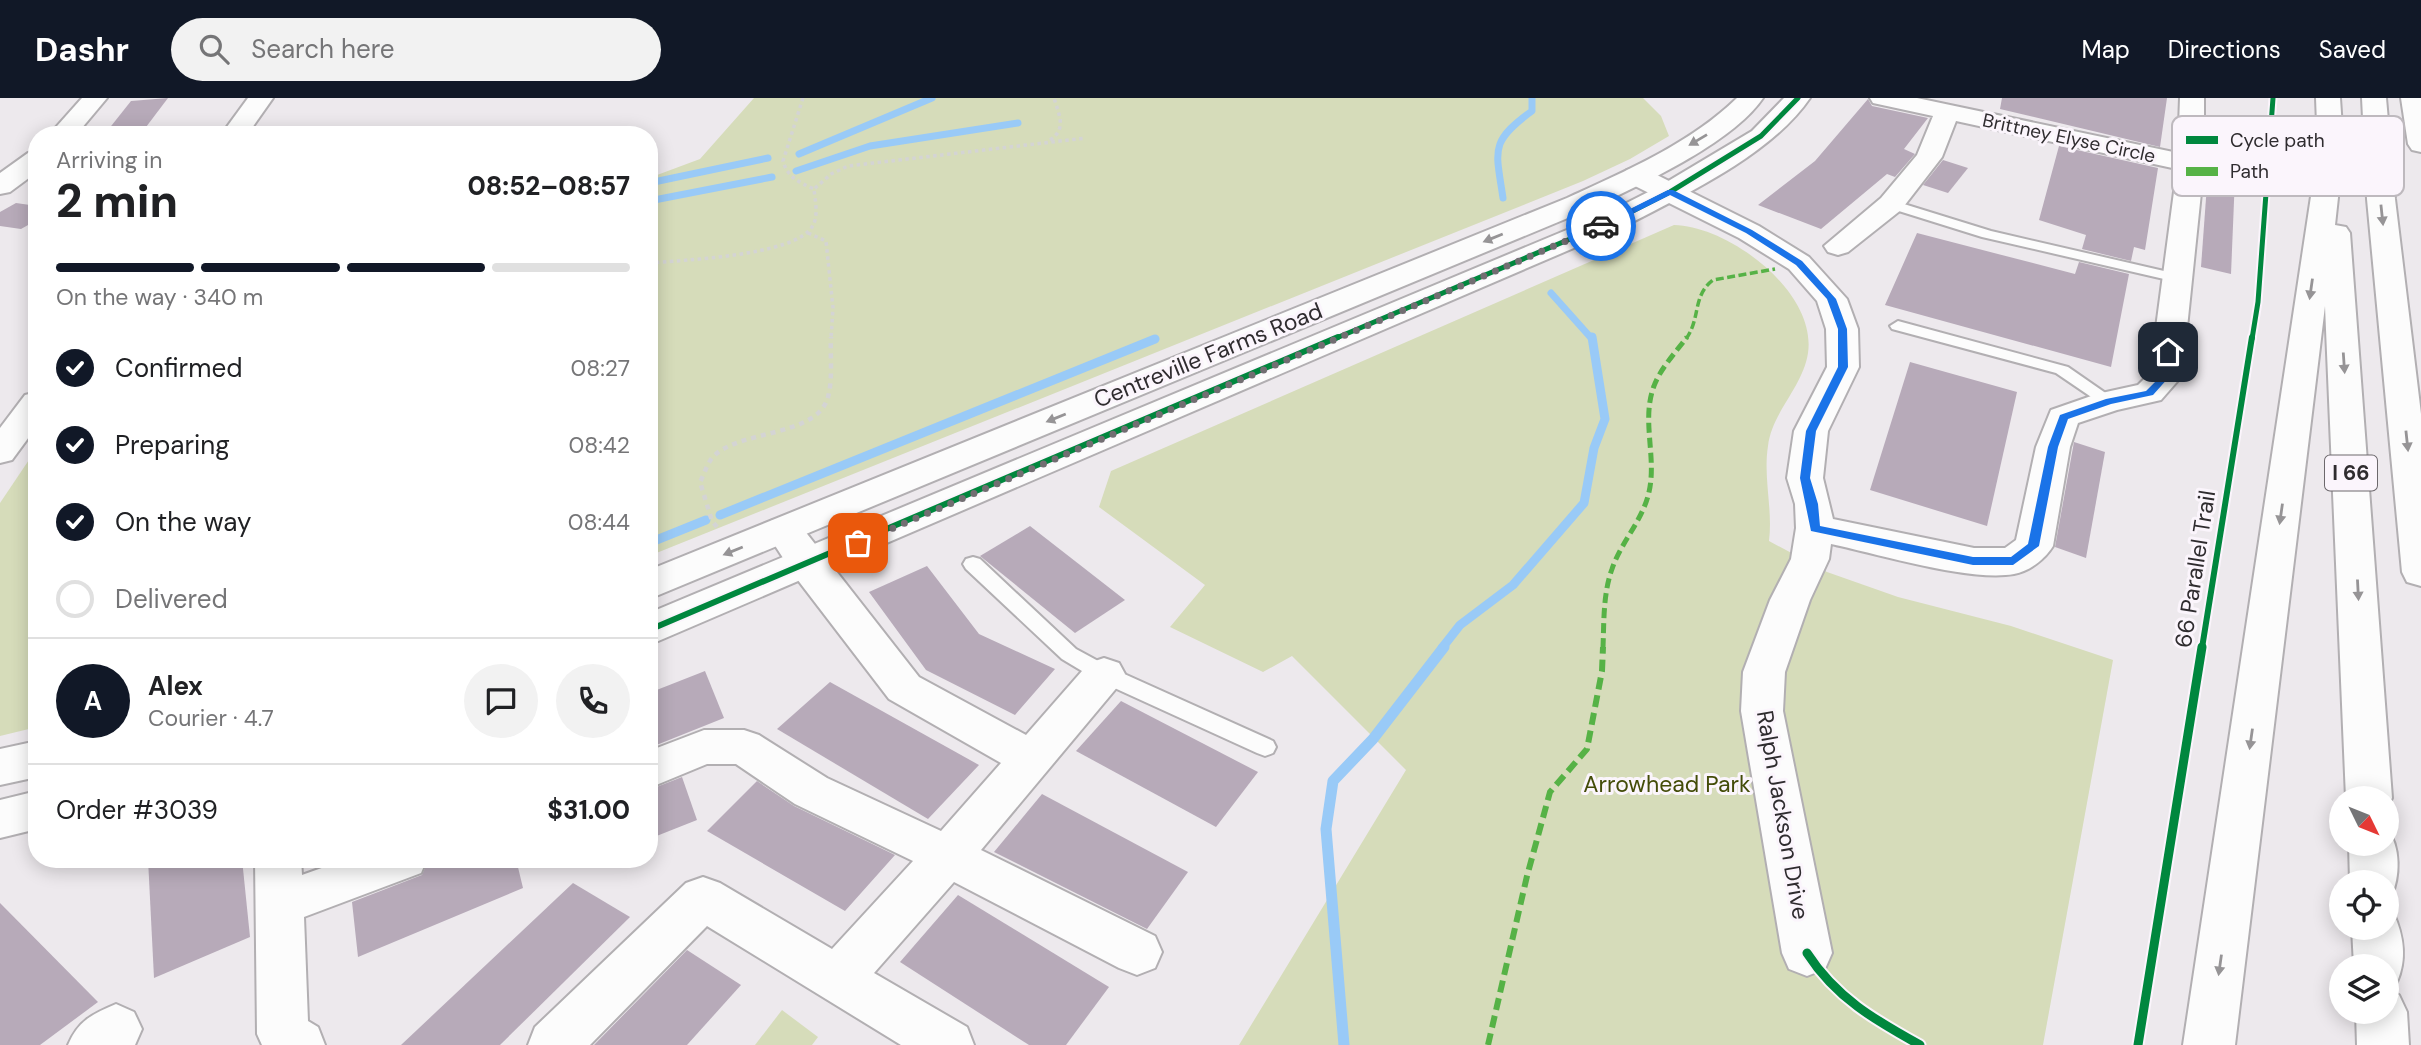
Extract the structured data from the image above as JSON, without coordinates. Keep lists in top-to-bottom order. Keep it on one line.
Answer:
{"streets":{"main road":["Brittney Elyse Circle","Centreville Farms Road","I 66","Ralph Jackson Drive"],"cycle path":["66 Parallel Trail"]},"crossings":[["Centreville Farms Road","Ralph Jackson Drive"]],"parks":["Arrowhead Park"],"legend":["Cycle path","Path"],"north":"bottom right","page":{"header":"Dashr","search":"Search here","nav":["Map","Directions","Saved"],"heading":["2 min","Arriving in","08:52–08:57"],"panel":["Alex","Courier · 4.7","Order #3039","$31.00"],"bar":"On the way · 340 m","list":[["Confirmed","08:27"],["Preparing","08:42"],["On the way","08:44"],"Delivered"],"round":"A"}}
